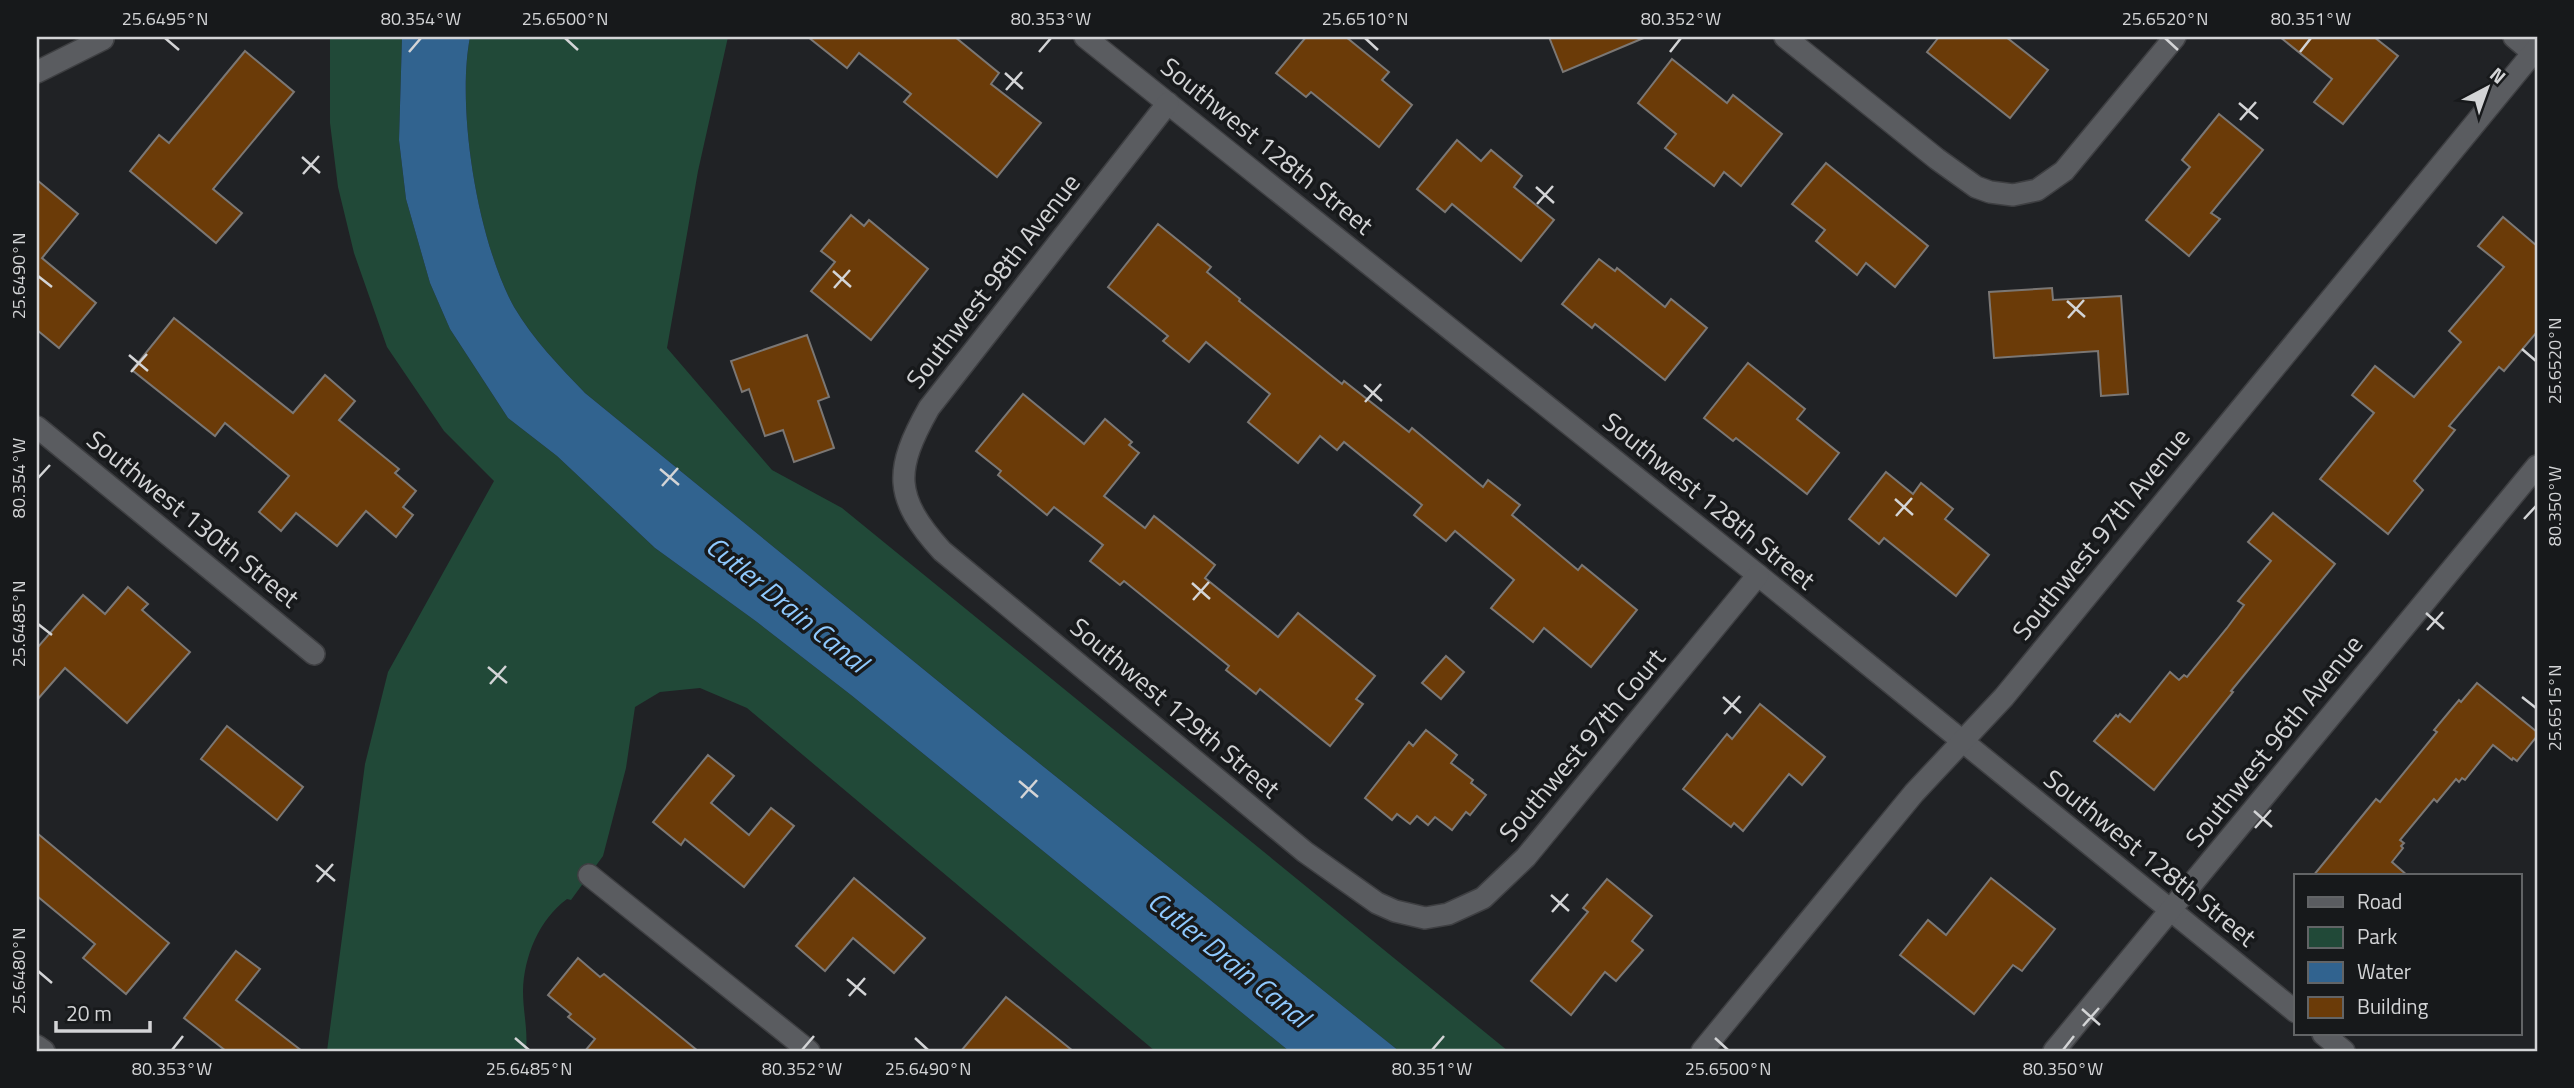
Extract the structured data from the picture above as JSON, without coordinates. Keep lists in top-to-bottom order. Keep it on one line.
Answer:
{"streets":{"street":["Southwest 128th Street","Southwest 98th Avenue","Southwest 130th Street","Southwest 97th Avenue","Southwest 129th Street","Southwest 96th Avenue","Southwest 97th Court"]},"crossings":[["Southwest 128th Street","Southwest 98th Avenue"],["Southwest 128th Street","Southwest 97th Avenue"],["Southwest 128th Street","Southwest 96th Avenue"],["Southwest 128th Street","Southwest 97th Court"],["Southwest 98th Avenue","Southwest 129th Street"],["Southwest 129th Street","Southwest 97th Court"]],"water":["Cutler Drain Canal"],"legend":["Road","Park","Water","Building"],"scale_bar":"20 m","north":"top right","coordinates":["25.6495°N","80.354°W","25.6500°N","80.353°W","25.6510°N","80.352°W","25.6520°N","80.351°W","25.6490°N","80.350°W","25.6485°N","25.6515°N","25.6480°N"]}
